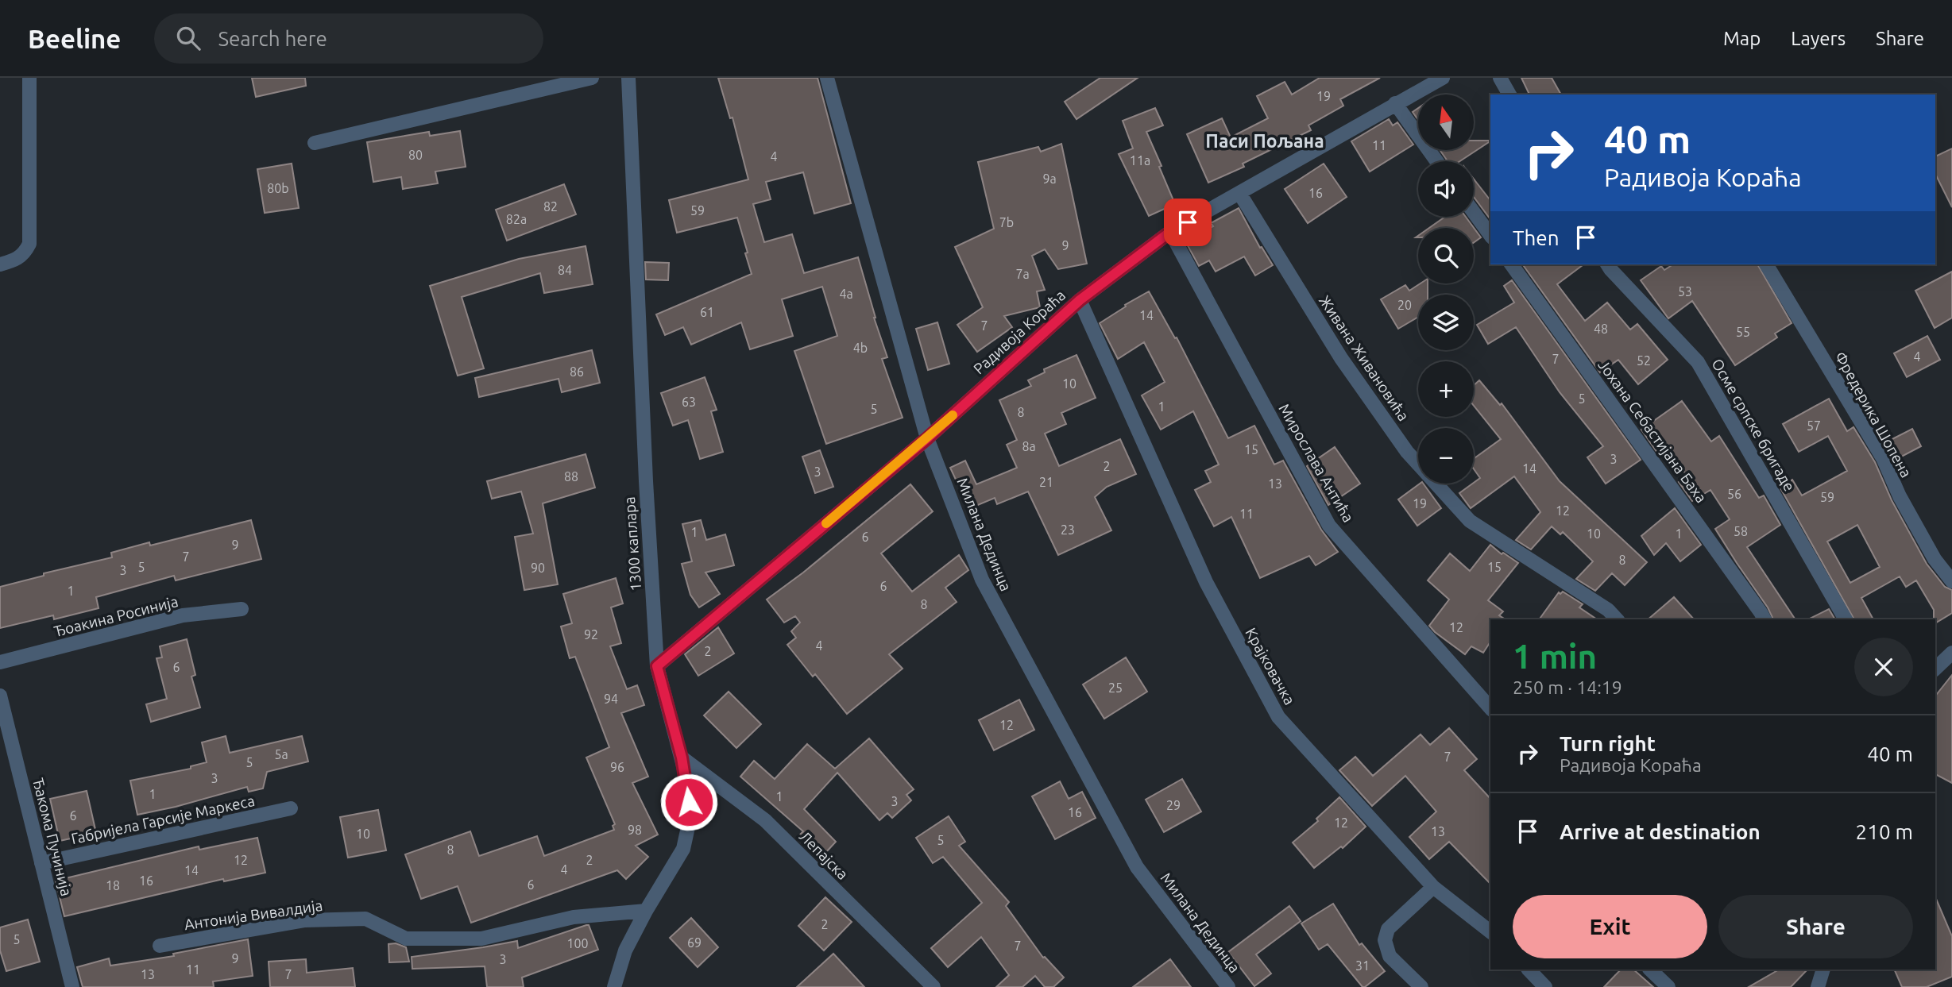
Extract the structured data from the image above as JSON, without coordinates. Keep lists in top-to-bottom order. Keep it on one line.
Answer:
{"streets":{"street":["Радивоја Кораћа","Живана Живановића","Фредерика Шопена","Осме српске бригаде","Јохана Себастијана Баха","Мирослава Антића","Милана Дединца","1300 каплара","Ђоакина Росинија","Крајковачка","Габријела Гарсије Маркеса","Ђакома Пучинија","Лепајска","Антонија Вивалдија"]},"crossings":[["Радивоја Кораћа","Живана Живановића"],["Радивоја Кораћа","Мирослава Антића"],["Радивоја Кораћа","Милана Дединца"],["Радивоја Кораћа","1300 каплара"],["Радивоја Кораћа","Крајковачка"],["1300 каплара","Лепајска"],["1300 каплара","Антонија Вивалдија"],["Габријела Гарсије Маркеса","Ђакома Пучинија"]],"districts":["Паси Пољана"],"house_numbers":["19","11","80","4","11a","9a","80b","16","82","59","82a","7b","9","84","7a","53","4a","20","61","14","7","48","55","4b","4","7","52","86","10","5","63","1","5","8","57","8a","15","3","2","14","3","88","21","13","56","59","19","12","11","23","58","1","10","1","6","9","7","8","5","15","90","3","6","1","8","12","92","4","2","6","25","94","12","5a","7","5","96","3","1","1","3","29","16","6","12","98","13","10","5","8","12","2","4","14","16","6","18","2","5","69","100","7","9","3","31","11","13","7"],"north":"top","page":{"header":"Beeline","search":"Search here","nav":["Map","Layers","Share"],"map_buttons":["+","−"],"turn":["40 m","Радивоја Кораћа"],"then":"Then","heading":["1 min","250 m · 14:19"],"list":[{"name":"Turn right","note":"Радивоја Кораћа","value":"40 m"},{"name":"Arrive at destination","value":"210 m"}],"buttons":["Exit","Share"]}}
